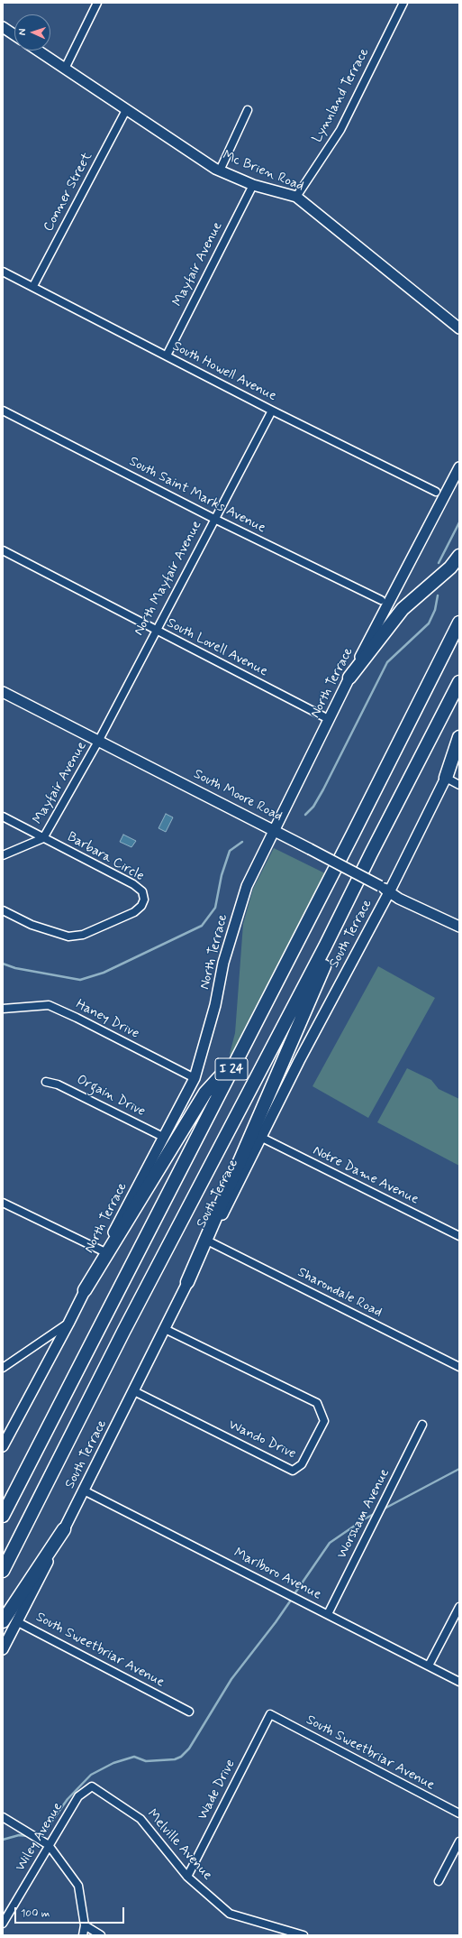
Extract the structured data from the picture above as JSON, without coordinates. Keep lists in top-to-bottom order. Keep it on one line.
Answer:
{"streets":{"highway":["I 24"],"street":["Lynnland Terrace","Mc Brien Road","Conner Street","Mayfair Avenue","South Howell Avenue","South Saint Marks Avenue","North Mayfair Avenue","South Lovell Avenue","North Terrace","South Moore Road","Barbara Circle","South Terrace","Haney Drive","Orgain Drive","Notre Dame Avenue","Sharondale Road","Wando Drive","Worsham Avenue","Marlboro Avenue","South Sweetbriar Avenue","Wade Drive","Wiley Avenue","Melville Avenue"]},"crossings":[["Lynnland Terrace","Mc Brien Road"],["Mc Brien Road","Conner Street"],["Mc Brien Road","Mayfair Avenue"],["Conner Street","South Howell Avenue"],["Mayfair Avenue","South Howell Avenue"],["Mayfair Avenue","North Mayfair Avenue"],["Mayfair Avenue","South Moore Road"],["Mayfair Avenue","Barbara Circle"],["South Howell Avenue","North Mayfair Avenue"],["South Saint Marks Avenue","North Mayfair Avenue"],["North Mayfair Avenue","South Lovell Avenue"],["North Mayfair Avenue","South Moore Road"],["North Terrace","South Moore Road"],["North Terrace","Haney Drive"],["North Terrace","Orgain Drive"],["South Moore Road","South Terrace"],["South Terrace","Notre Dame Avenue"],["South Terrace","Sharondale Road"],["South Terrace","Wando Drive"],["South Terrace","Marlboro Avenue"],["South Terrace","South Sweetbriar Avenue"],["Worsham Avenue","Marlboro Avenue"],["South Sweetbriar Avenue","Wade Drive"],["Wade Drive","Melville Avenue"],["Wiley Avenue","Melville Avenue"]],"scale_bar":"100 m","north":"left"}
